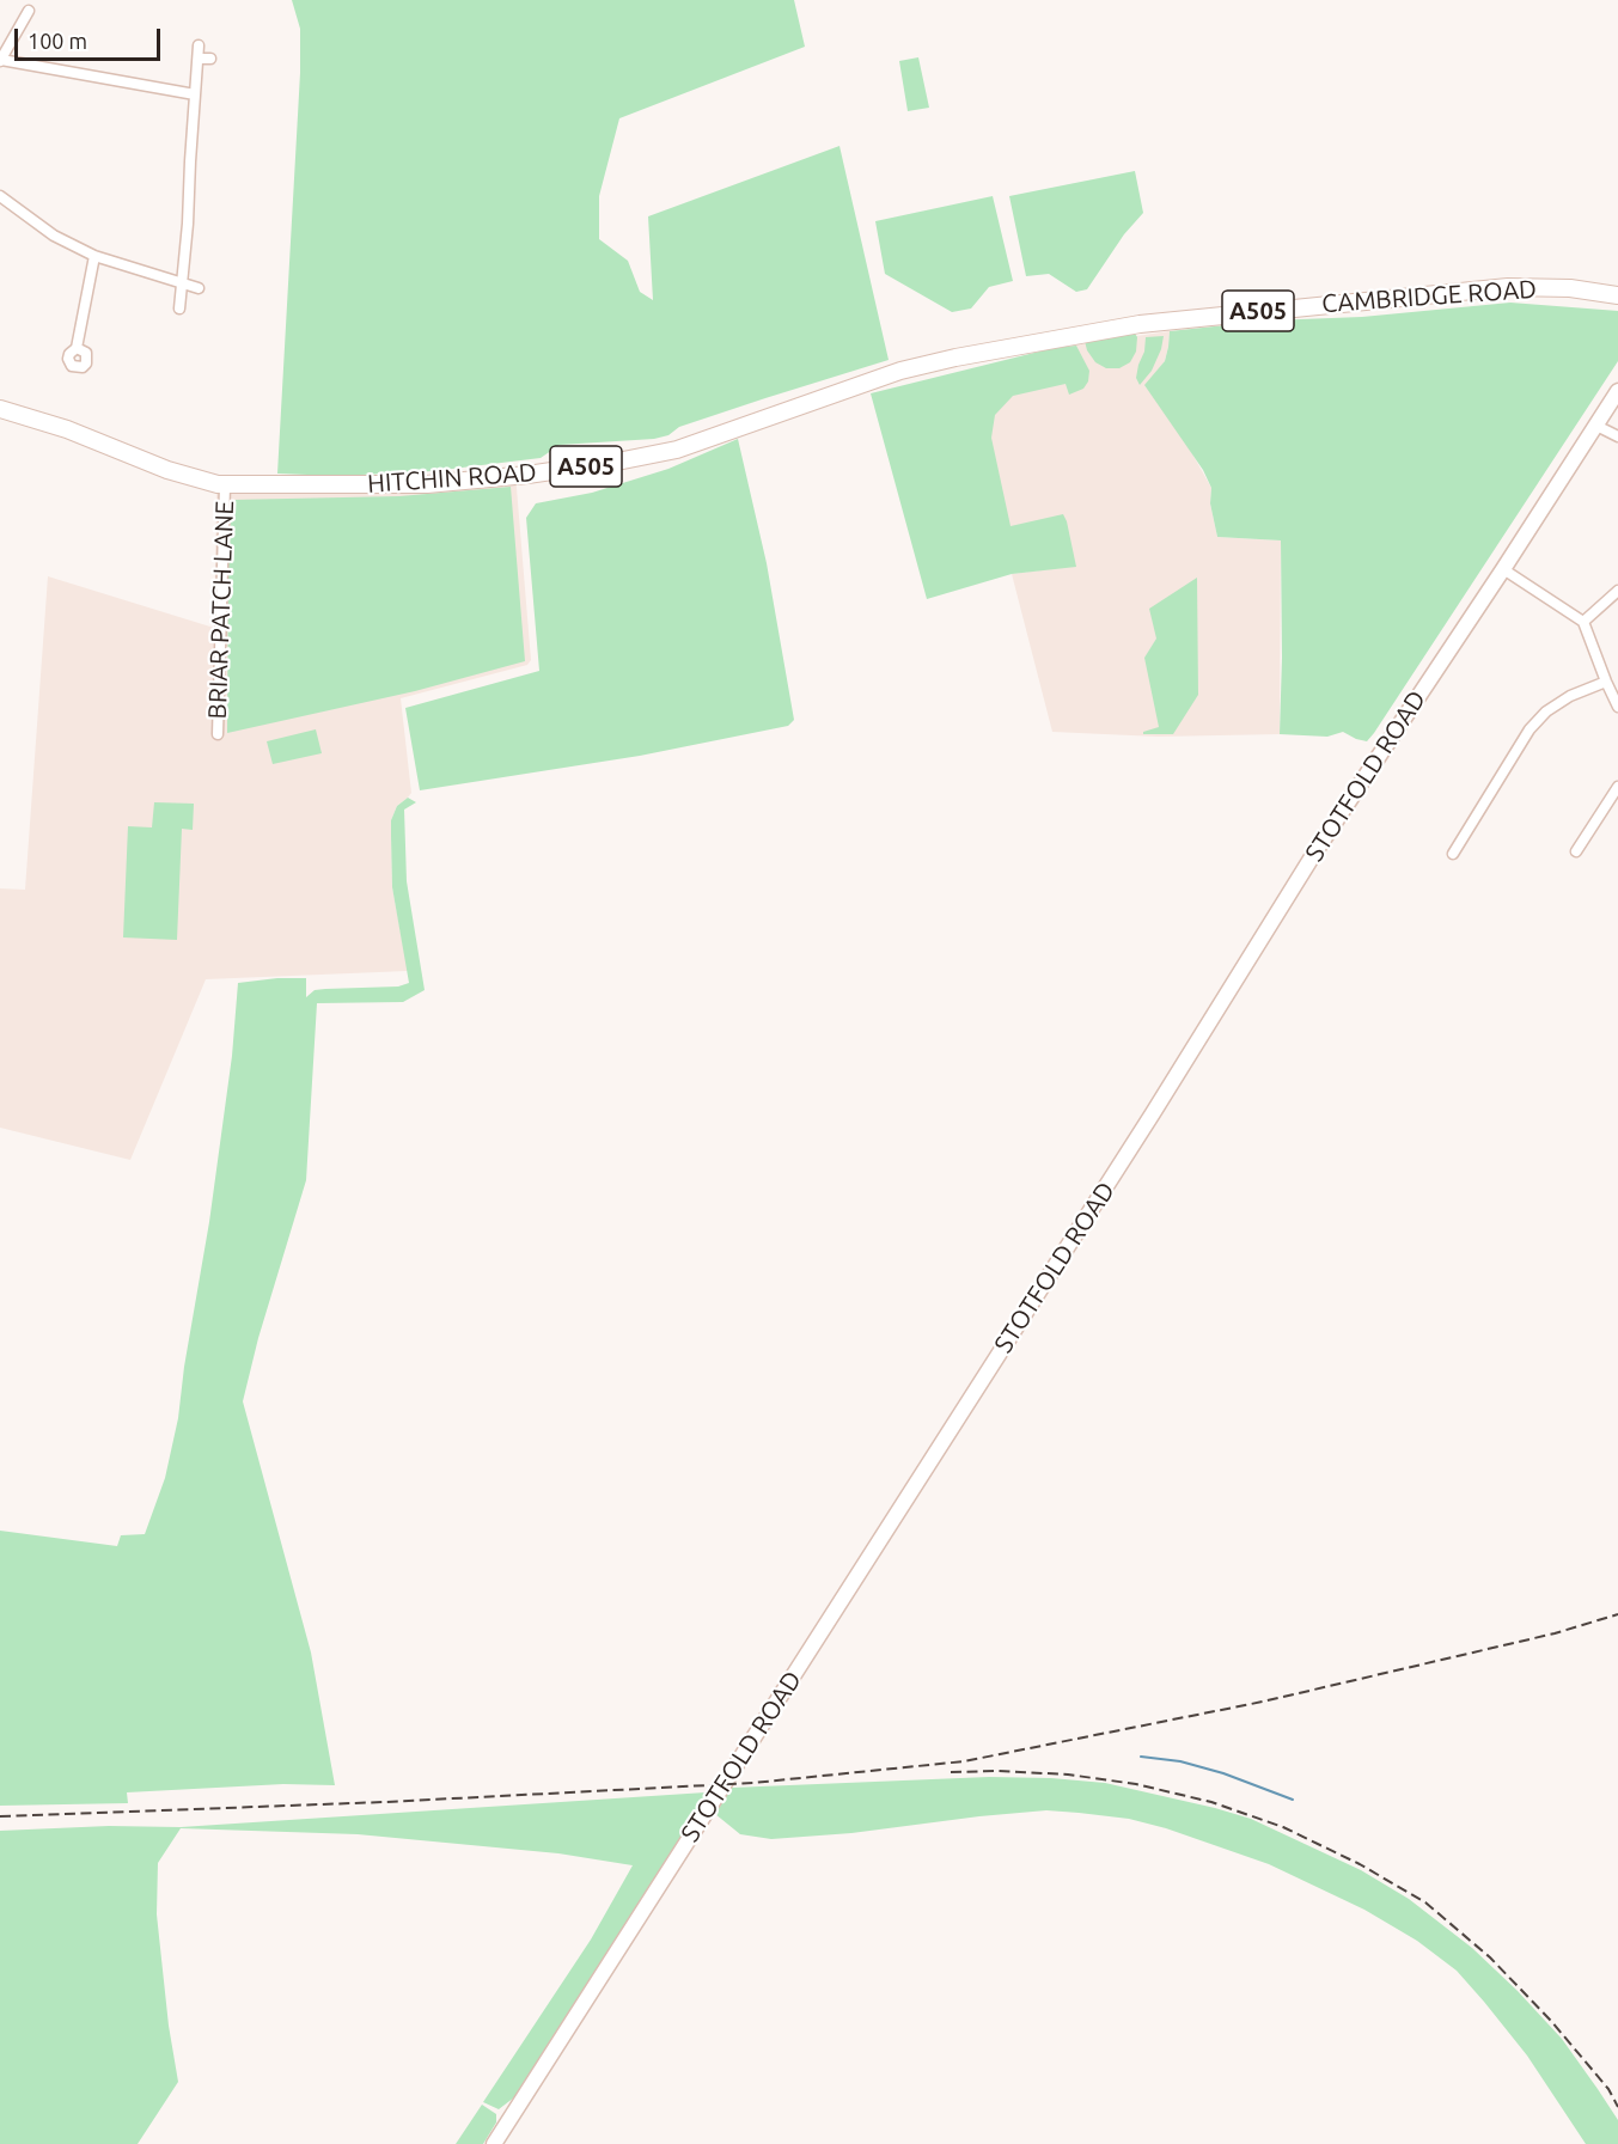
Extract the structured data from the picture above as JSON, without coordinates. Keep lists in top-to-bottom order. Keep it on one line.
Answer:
{"streets":{"main road":["CAMBRIDGE ROAD","A505","HITCHIN ROAD"],"street":["BRIAR PATCH LANE","STOTFOLD ROAD"]},"crossings":[["CAMBRIDGE ROAD","HITCHIN ROAD"],["HITCHIN ROAD","BRIAR PATCH LANE"]],"scale_bar":"100 m"}
